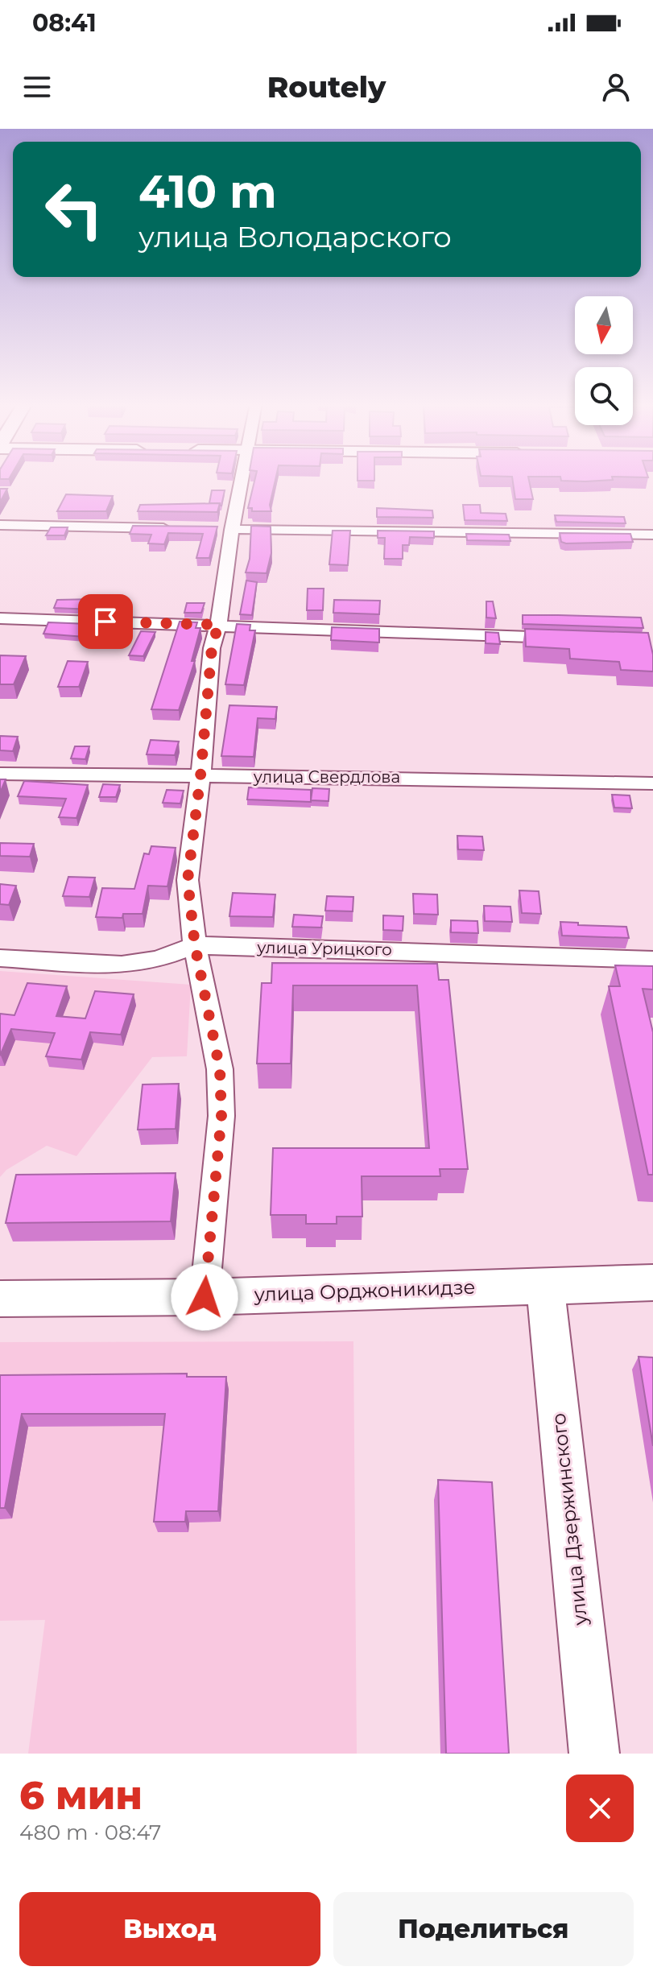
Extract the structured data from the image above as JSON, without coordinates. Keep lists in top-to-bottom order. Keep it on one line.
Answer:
{"streets":{"main road":["улица Орджоникидзе","улица Дзержинского"],"street":["улица Свердлова","улица Урицкого"]},"crossings":[["улица Орджоникидзе","улица Дзержинского"]],"north":"bottom","page":{"status":"08:41","header":"Routely","turn":["410 m","улица Володарского"],"heading":["6 мин","480 m · 08:47"],"buttons":["Выход","Поделиться"]}}
